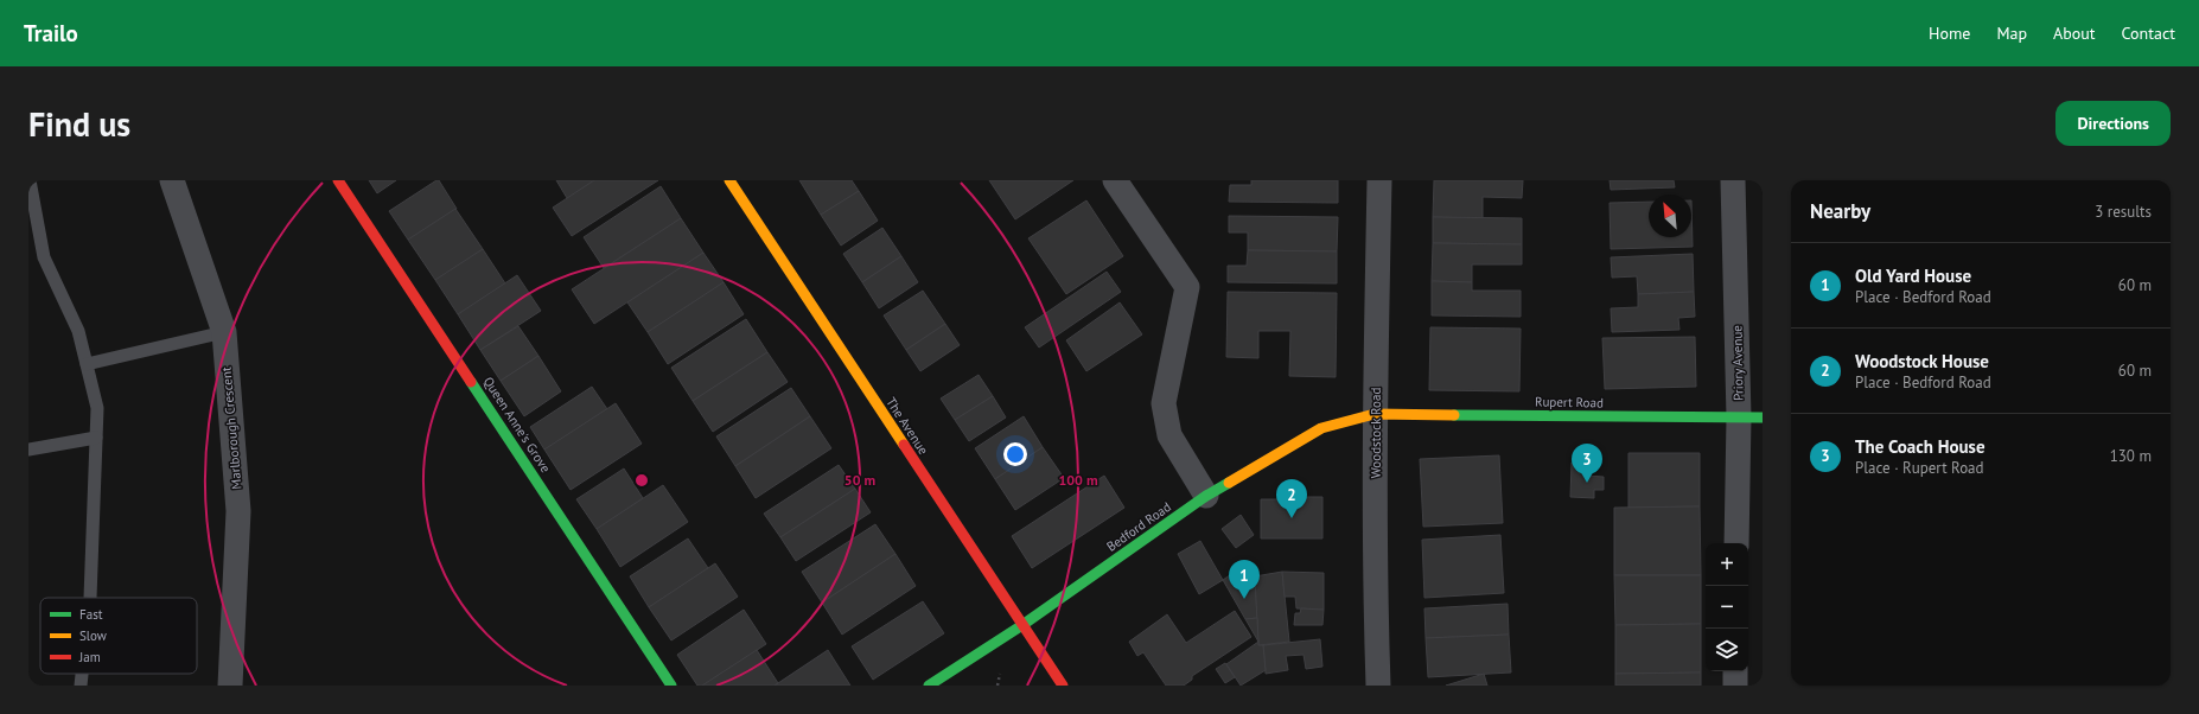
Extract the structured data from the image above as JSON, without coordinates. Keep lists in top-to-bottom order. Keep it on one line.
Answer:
{"streets":{"street":["Priory Avenue","Rupert Road","Queen Anne's Grove","The Avenue","Marlborough Crescent","Woodstock Road","Bedford Road"]},"crossings":[["Priory Avenue","Rupert Road"],["Rupert Road","Woodstock Road"],["Rupert Road","Bedford Road"],["The Avenue","Bedford Road"],["Woodstock Road","Bedford Road"]],"legend":["Fast","Slow","Jam"],"north":"top left","page":{"header":"Trailo","nav":["Home","Map","About","Contact"],"buttons":"Directions","title":"Find us","heading":["Nearby","3 results"],"list":[{"mark":"1","name":"Old Yard House","note":"Place · Bedford Road","value":"60 m"},{"mark":"2","name":"Woodstock House","note":"Place · Bedford Road","value":"60 m"},{"mark":"3","name":"The Coach House","note":"Place · Rupert Road","value":"130 m"}],"pins":["3","2","1"],"map_buttons":["+","−"]},"rings":["50 m","100 m"]}
